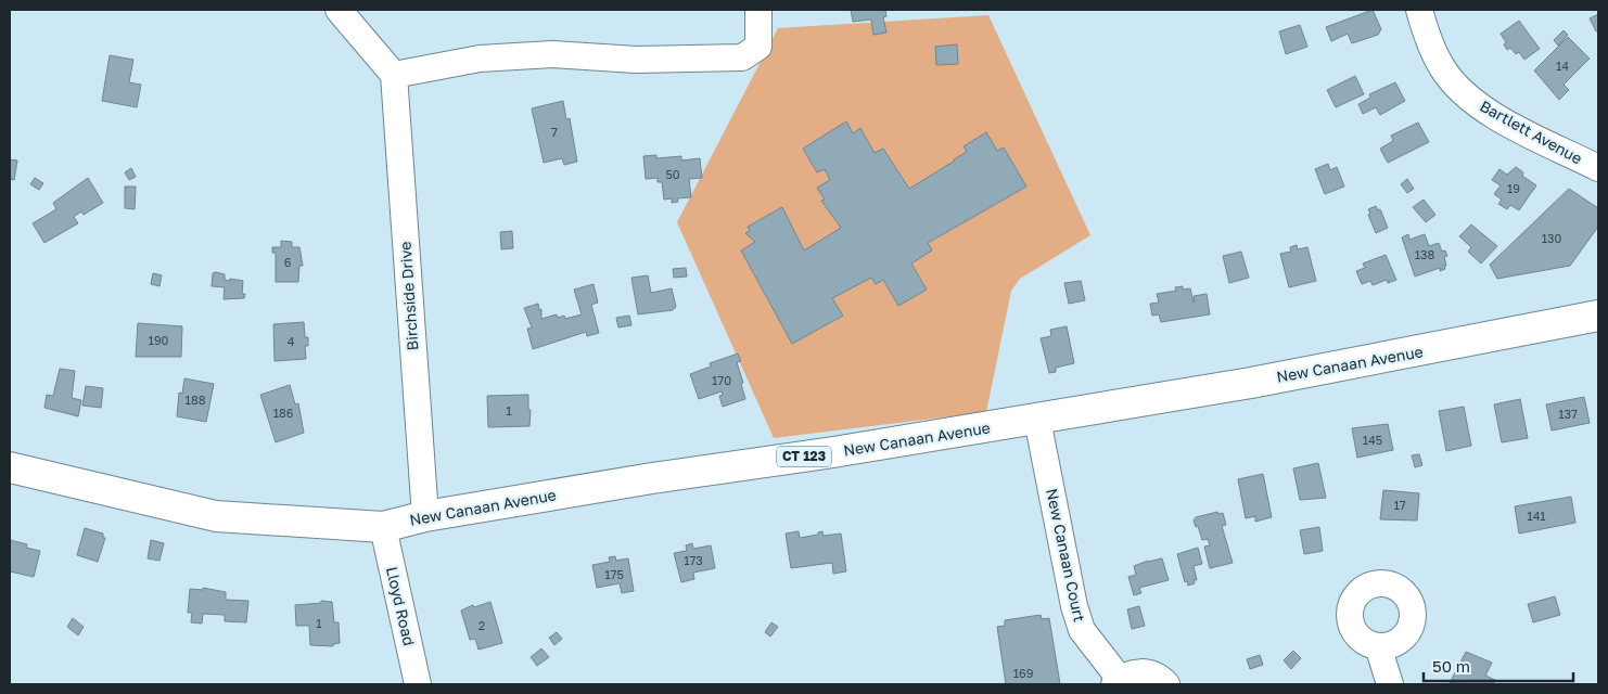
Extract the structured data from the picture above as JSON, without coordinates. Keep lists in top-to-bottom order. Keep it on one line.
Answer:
{"streets":{"main road":["New Canaan Avenue","CT 123"],"street":["Bartlett Avenue","Birchside Drive","New Canaan Court","Lloyd Road"]},"crossings":[["Birchside Drive","New Canaan Avenue"],["New Canaan Avenue","New Canaan Court"],["New Canaan Avenue","Lloyd Road"]],"house_numbers":["14","7","50","19","130","138","6","190","4","170","188","1","186","137","145","17","141","173","175","1","2","169"],"scale_bar":"50 m"}
